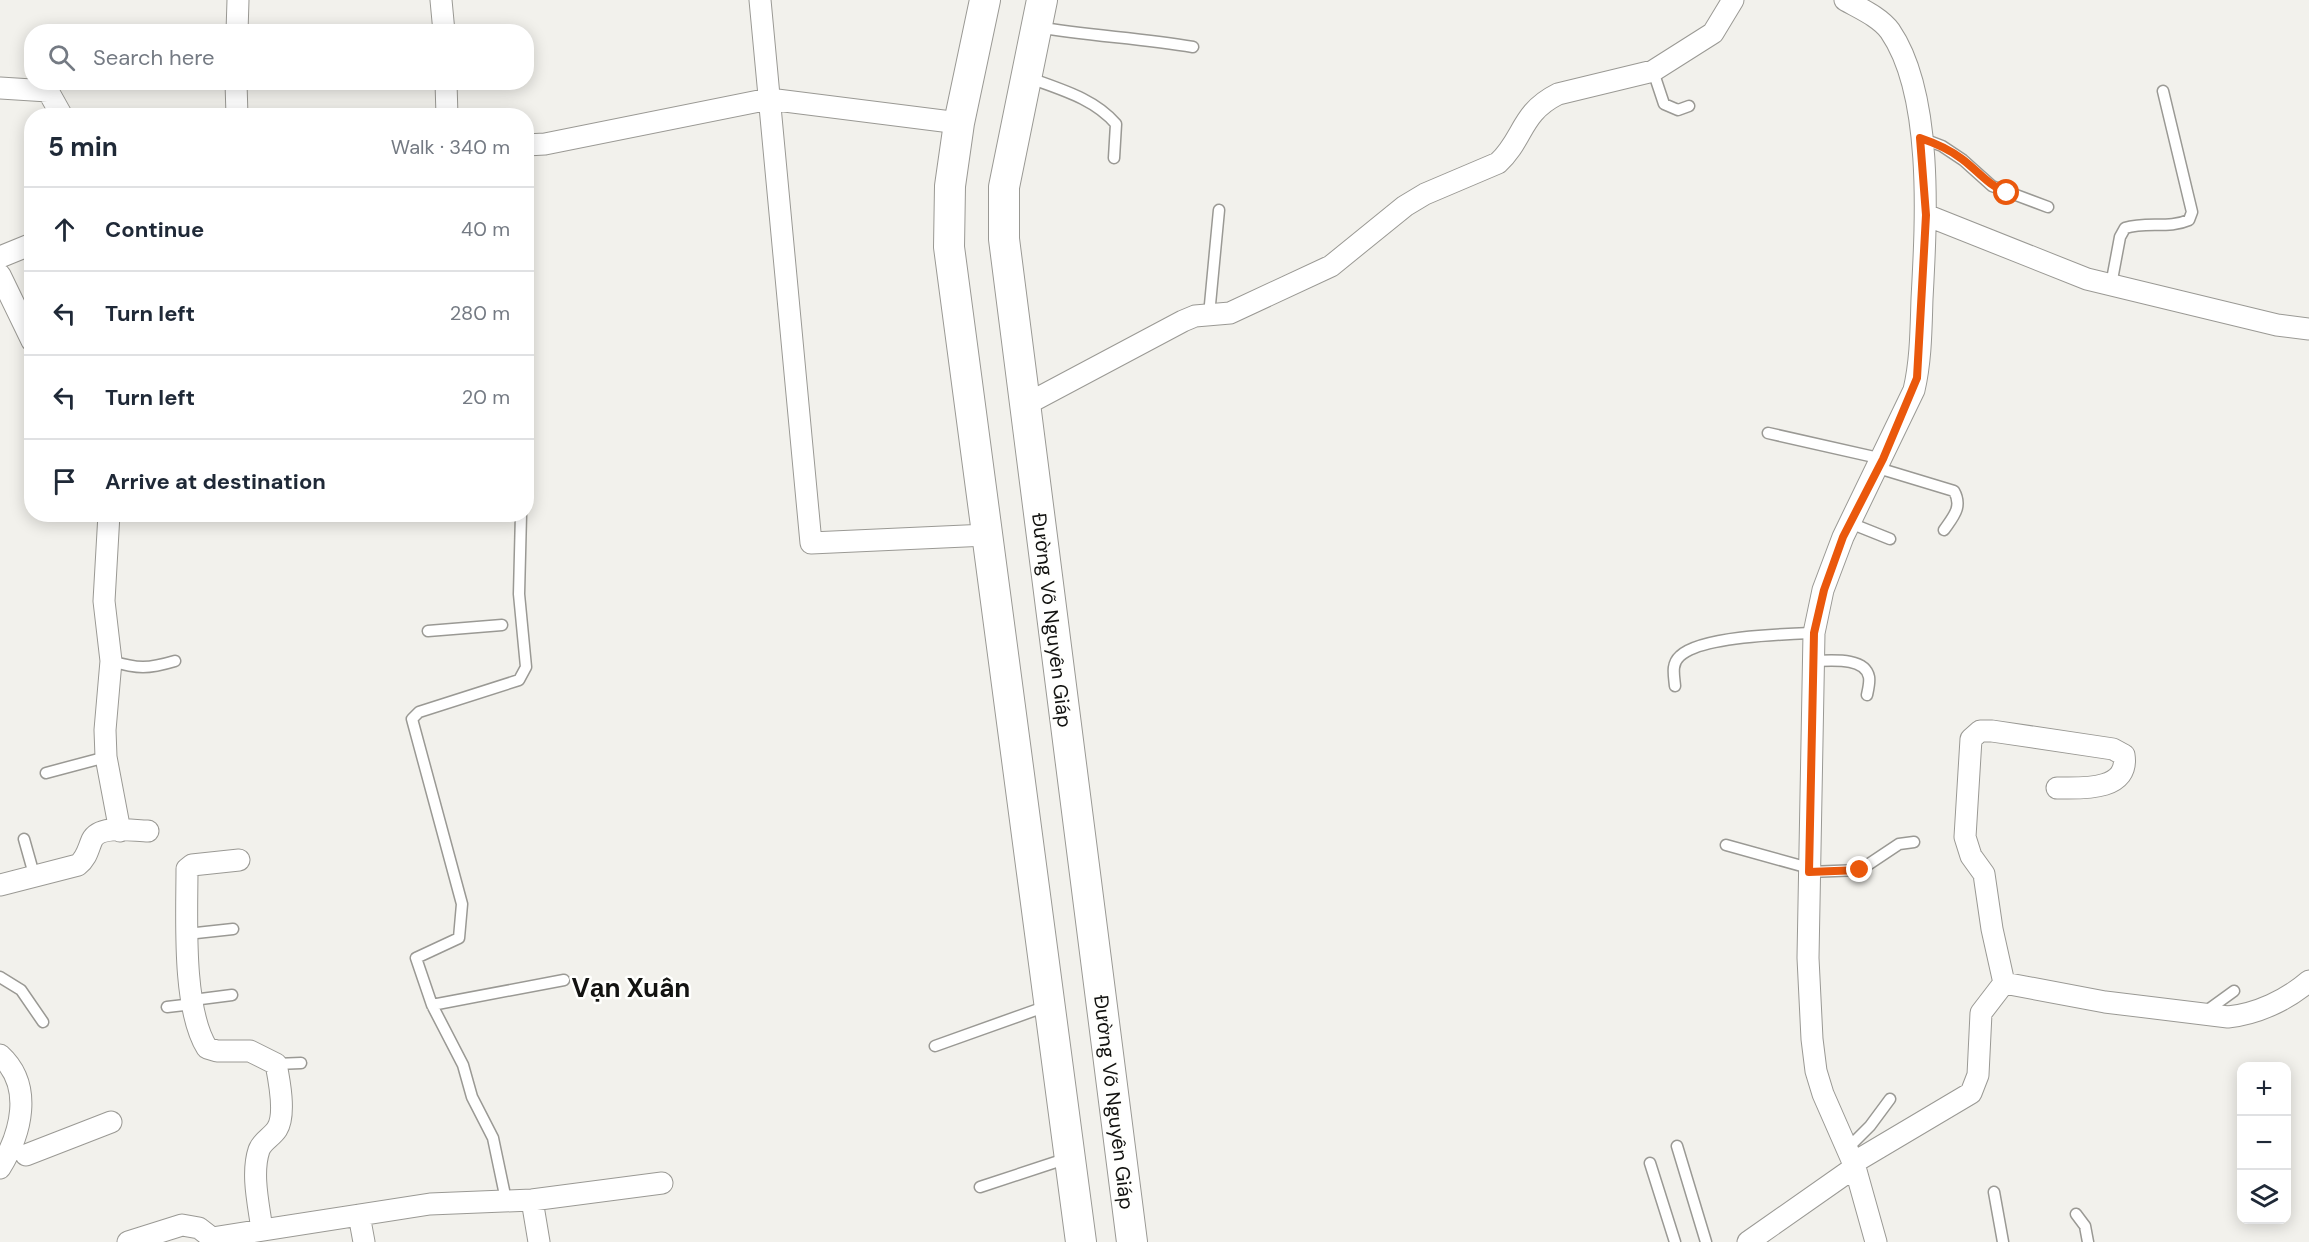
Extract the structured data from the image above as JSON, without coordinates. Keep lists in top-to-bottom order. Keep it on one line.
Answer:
{"streets":{"main road":["Đường Võ Nguyên Giáp"]},"districts":["Vạn Xuân"],"page":{"search":"Search here","heading":["5 min","Walk · 340 m"],"list":[["Continue","40 m"],["Turn left","280 m"],["Turn left","20 m"],"Arrive at destination"],"map_buttons":["+","−"]}}
